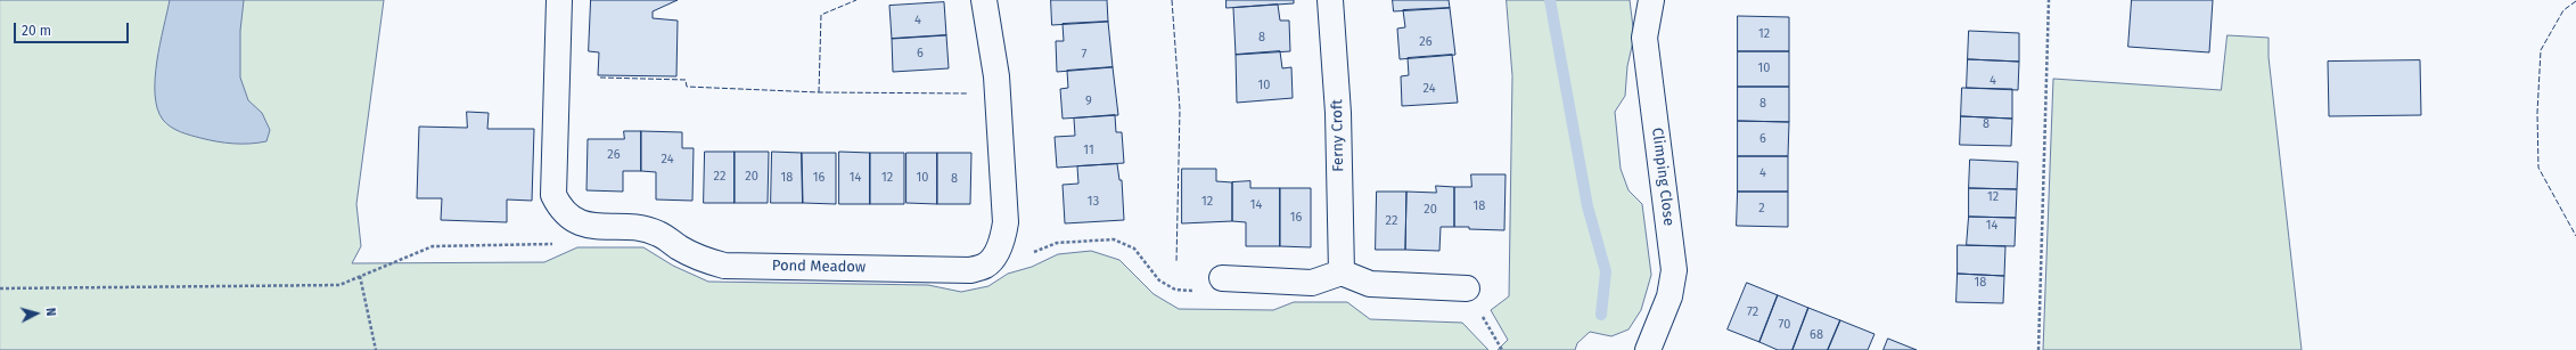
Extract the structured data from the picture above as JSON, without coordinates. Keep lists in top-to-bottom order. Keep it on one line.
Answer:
{"streets":{"street":["Ferny Croft","Climping Close","Pond Meadow"]},"house_numbers":["4","12","8","26","6","7","10","4","10","24","9","8","8","6","11","26","24","4","22","20","18","16","14","12","10","8","12","13","12","14","18","2","20","16","22","14","18","72","70","68"],"scale_bar":"20 m","north":"right"}
